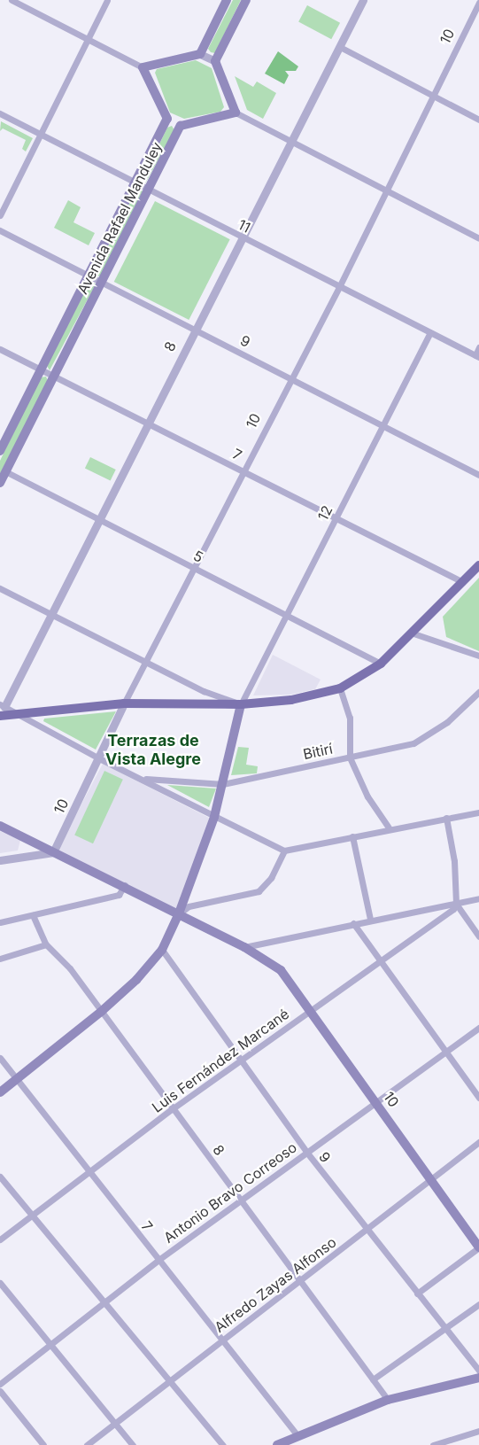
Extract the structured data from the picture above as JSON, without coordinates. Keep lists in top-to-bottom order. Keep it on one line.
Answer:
{"streets":{"main road":["10","Avenida Rafael Manduley"],"street":["11","9","8","7","12","5","Bitirí","Luis Fernández Marcané","Antonio Bravo Correoso","Alfredo Zayas Alfonso"]},"crossings":[["10","11"],["10","9"],["10","7"],["10","5"],["10","Luis Fernández Marcané"],["10","Antonio Bravo Correoso"],["10","Alfredo Zayas Alfonso"],["Avenida Rafael Manduley","11"],["Avenida Rafael Manduley","9"],["Avenida Rafael Manduley","7"],["Avenida Rafael Manduley","5"],["11","8"],["11","12"],["9","8"],["9","12"],["9","Luis Fernández Marcané"],["9","Antonio Bravo Correoso"],["9","Alfredo Zayas Alfonso"],["8","7"],["8","5"],["8","Luis Fernández Marcané"],["8","Antonio Bravo Correoso"],["8","Alfredo Zayas Alfonso"],["7","12"],["7","Luis Fernández Marcané"],["7","Antonio Bravo Correoso"],["7","Alfredo Zayas Alfonso"],["12","5"]],"districts":["Terrazas de Vista Alegre"]}
